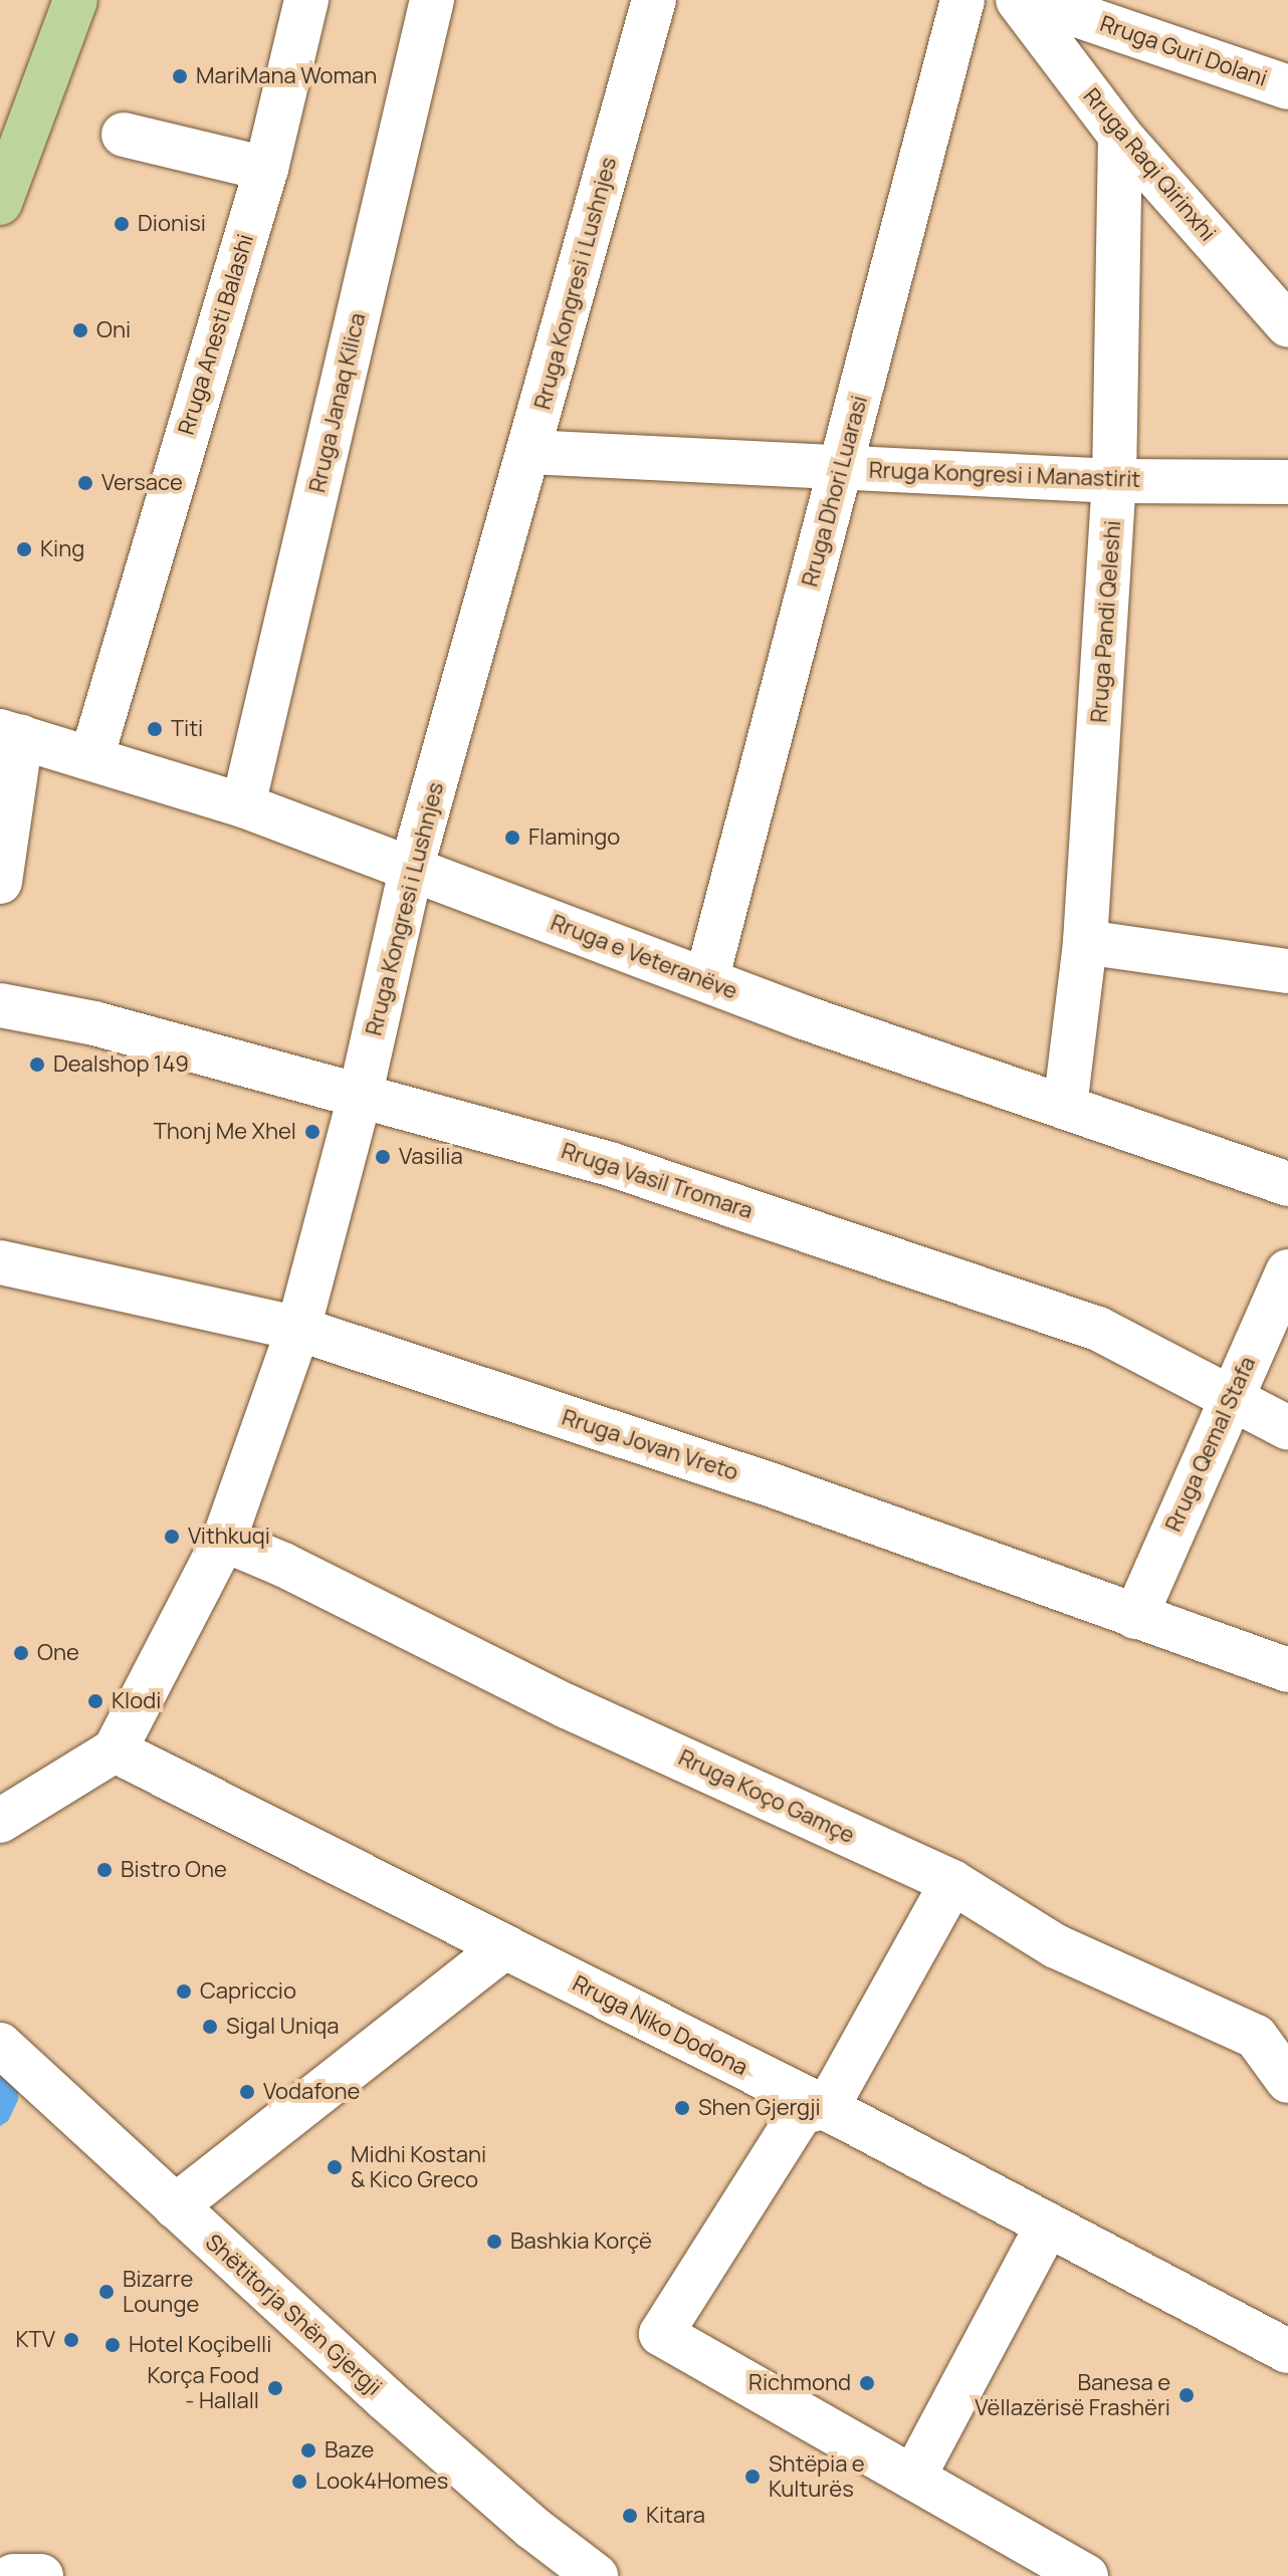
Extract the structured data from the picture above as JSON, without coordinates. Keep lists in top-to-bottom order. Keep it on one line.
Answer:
{"streets":{"street":["Rruga Guri Dolani","Rruga Raqi Qirinxhi","Rruga Kongresi i Lushnjes","Rruga Anesti Balashi","Rruga Janaq Kilica","Rruga Kongresi i Manastirit","Rruga Dhori Luarasi","Rruga Pandi Qeleshi","Rruga e Veteranëve","Rruga Vasil Tromara","Rruga Qemal Stafa","Rruga Jovan Vreto","Rruga Koço Gamçe","Rruga Niko Dodona","Shëtitorja Shën Gjergji"]},"crossings":[["Rruga Raqi Qirinxhi","Rruga Pandi Qeleshi"],["Rruga Kongresi i Lushnjes","Rruga Kongresi i Manastirit"],["Rruga Kongresi i Lushnjes","Rruga e Veteranëve"],["Rruga Kongresi i Lushnjes","Rruga Vasil Tromara"],["Rruga Kongresi i Lushnjes","Rruga Jovan Vreto"],["Rruga Kongresi i Lushnjes","Rruga Koço Gamçe"],["Rruga Kongresi i Lushnjes","Rruga Niko Dodona"],["Rruga Anesti Balashi","Rruga e Veteranëve"],["Rruga Janaq Kilica","Rruga e Veteranëve"],["Rruga Kongresi i Manastirit","Rruga Dhori Luarasi"],["Rruga Kongresi i Manastirit","Rruga Pandi Qeleshi"],["Rruga Dhori Luarasi","Rruga e Veteranëve"],["Rruga Pandi Qeleshi","Rruga e Veteranëve"],["Rruga Vasil Tromara","Rruga Qemal Stafa"],["Rruga Qemal Stafa","Rruga Jovan Vreto"]],"places":["MariMana Woman","Dionisi","Oni","Versace","King","Titi","Flamingo","Dealshop 149","Thonj Me Xhel","Vasilia","Vithkuqi","One","Klodi","Bistro One","Capriccio","Sigal Uniqa","Vodafone","Shen Gjergji","Midhi Kostani & Kico Greco","Bashkia Korçë","Bizarre Lounge","KTV","Hotel Koçibelli","Richmond","Korça Food - Hallall","Banesa e Vëllazërisë Frashëri","Baze","Shtëpia e Kulturës","Look4Homes","Kitara"]}
